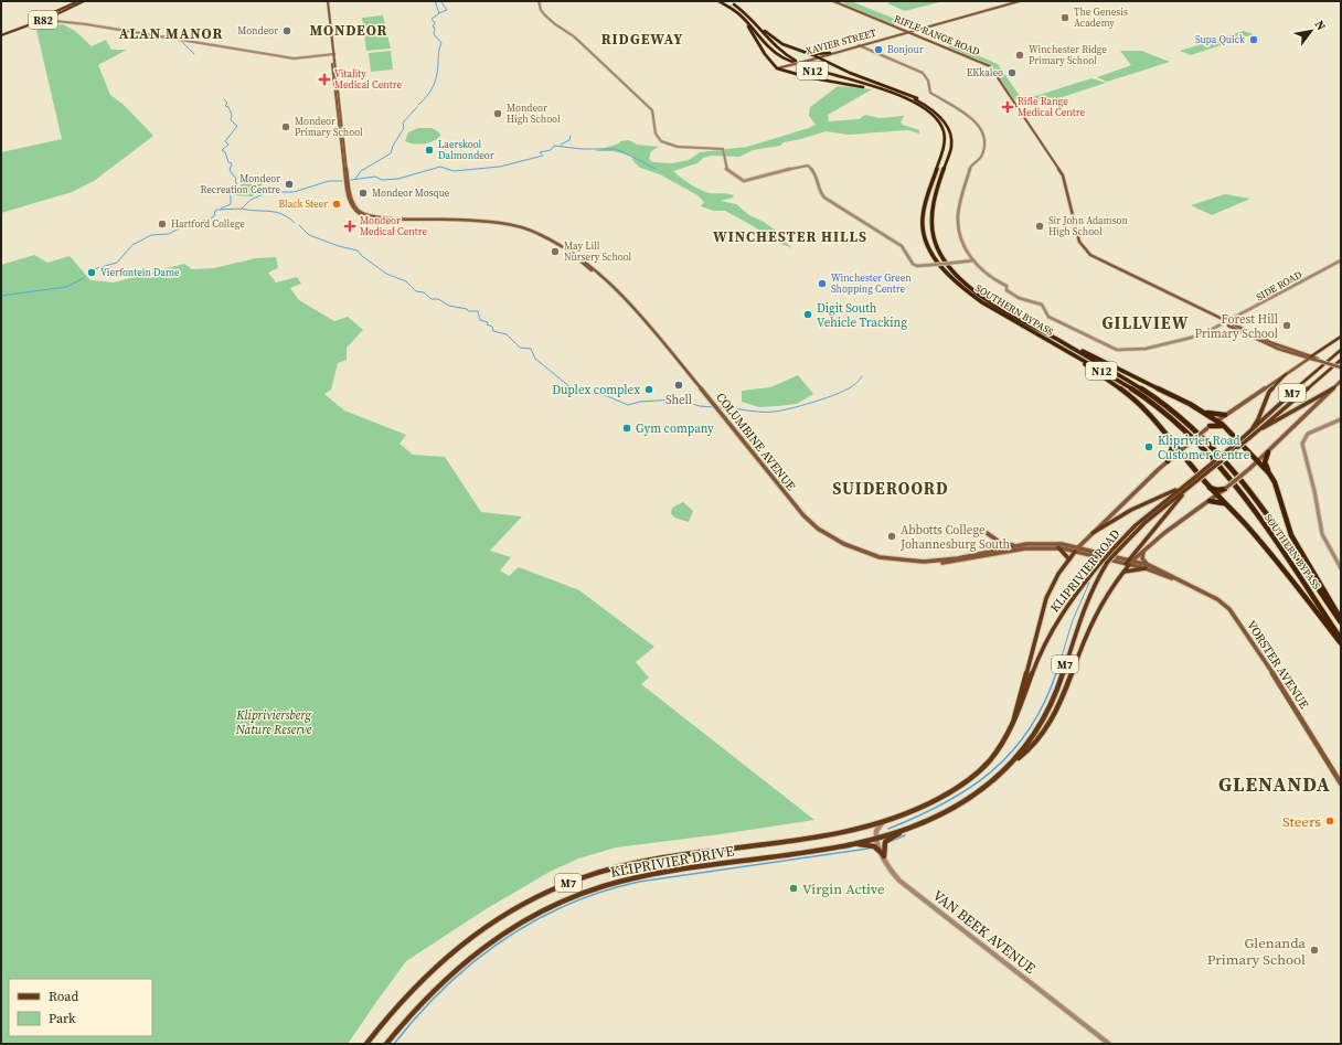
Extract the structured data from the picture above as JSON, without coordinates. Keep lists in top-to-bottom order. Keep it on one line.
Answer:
{"streets":{"highway":["N12","SOUTHERN BYPASS"],"main road":["R82","RIFLE RANGE ROAD","XAVIER STREET","M7","COLUMBINE AVENUE","KLIPRIVIER ROAD","VORSTER AVENUE","KLIPRIVIER DRIVE"],"street":["SIDE ROAD","VAN BEEK AVENUE"]},"crossings":[["RIFLE RANGE ROAD","XAVIER STREET"],["RIFLE RANGE ROAD","SIDE ROAD"],["COLUMBINE AVENUE","KLIPRIVIER ROAD"],["COLUMBINE AVENUE","VORSTER AVENUE"],["KLIPRIVIER ROAD","VORSTER AVENUE"],["KLIPRIVIER ROAD","KLIPRIVIER DRIVE"],["KLIPRIVIER DRIVE","VAN BEEK AVENUE"]],"districts":["MONDEOR","ALAN MANOR","RIDGEWAY","WINCHESTER HILLS","GILLVIEW","SUIDEROORD","GLENANDA"],"parks":["Klipriviersberg Nature Reserve"],"places":{"other":["The Genesis Academy","Mondeor","Supa Quick","Bonjour","Winchester Ridge Primary School","EKkaleo","Mondeor High School","Mondeor Primary School","Laerskool Dalmondeor","Mondeor Recreation Centre","Mondeor Mosque","Black Steer","Hartford College","Sir John Adamson High School","May Lill Nursery School","Vierfontein Dame","Winchester Green Shopping Centre","Digit South Vehicle Tracking","Forest Hill Primary School","Shell","Duplex complex","Gym company","Kliprivier Road Customer Centre","Abbotts College Johannesburg South","Steers","Virgin Active","Glenanda Primary School"],"health":["Vitality Medical Centre","Rifle Range Medical Centre","Mondeor Medical Centre"]},"legend":["Road","Park"],"north":"top right"}
